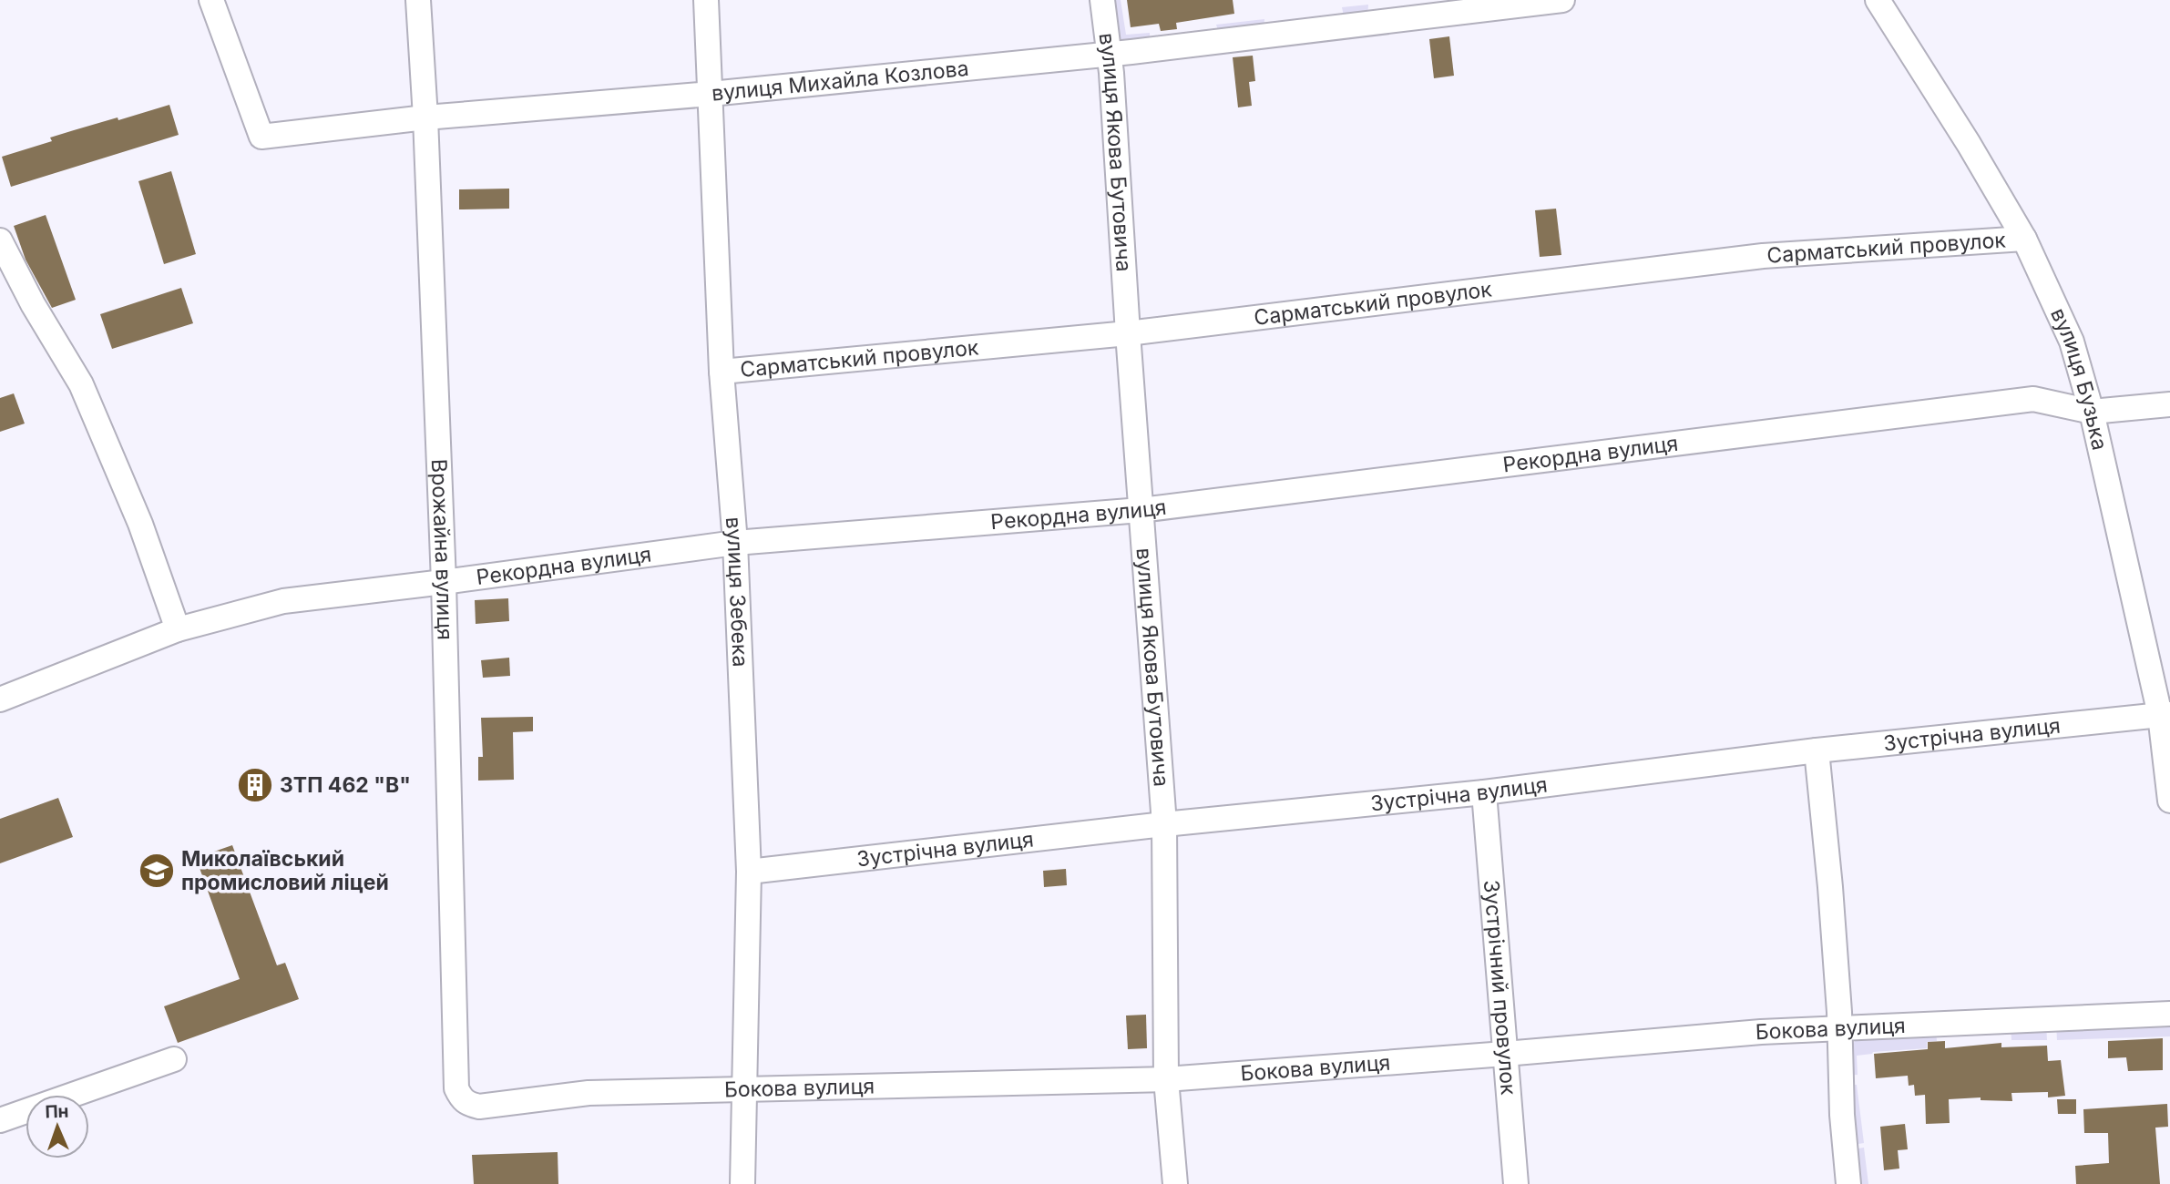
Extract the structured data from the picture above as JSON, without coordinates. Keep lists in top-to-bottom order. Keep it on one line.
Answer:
{"streets":{"street":["вулиця Михайла Козлова","вулиця Якова Бутовича","Сарматський провулок","вулиця Бузька","Рекордна вулиця","Врожайна вулиця","вулиця Зебека","Зустрічна вулиця","Зустрічний провулок","Бокова вулиця"]},"crossings":[["вулиця Михайла Козлова","вулиця Якова Бутовича"],["вулиця Михайла Козлова","Врожайна вулиця"],["вулиця Михайла Козлова","вулиця Зебека"],["вулиця Якова Бутовича","Сарматський провулок"],["вулиця Якова Бутовича","Рекордна вулиця"],["вулиця Якова Бутовича","Зустрічна вулиця"],["вулиця Якова Бутовича","Бокова вулиця"],["Сарматський провулок","вулиця Бузька"],["Сарматський провулок","вулиця Зебека"],["вулиця Бузька","Рекордна вулиця"],["вулиця Бузька","Зустрічна вулиця"],["Рекордна вулиця","Врожайна вулиця"],["Рекордна вулиця","вулиця Зебека"],["Врожайна вулиця","Бокова вулиця"],["вулиця Зебека","Зустрічна вулиця"],["вулиця Зебека","Бокова вулиця"],["Зустрічна вулиця","Зустрічний провулок"],["Зустрічний провулок","Бокова вулиця"]],"places":{"building":["ЗТП 462 \"В\""],"school or university":["Миколаївський промисловий ліцей"]},"north":"top"}
